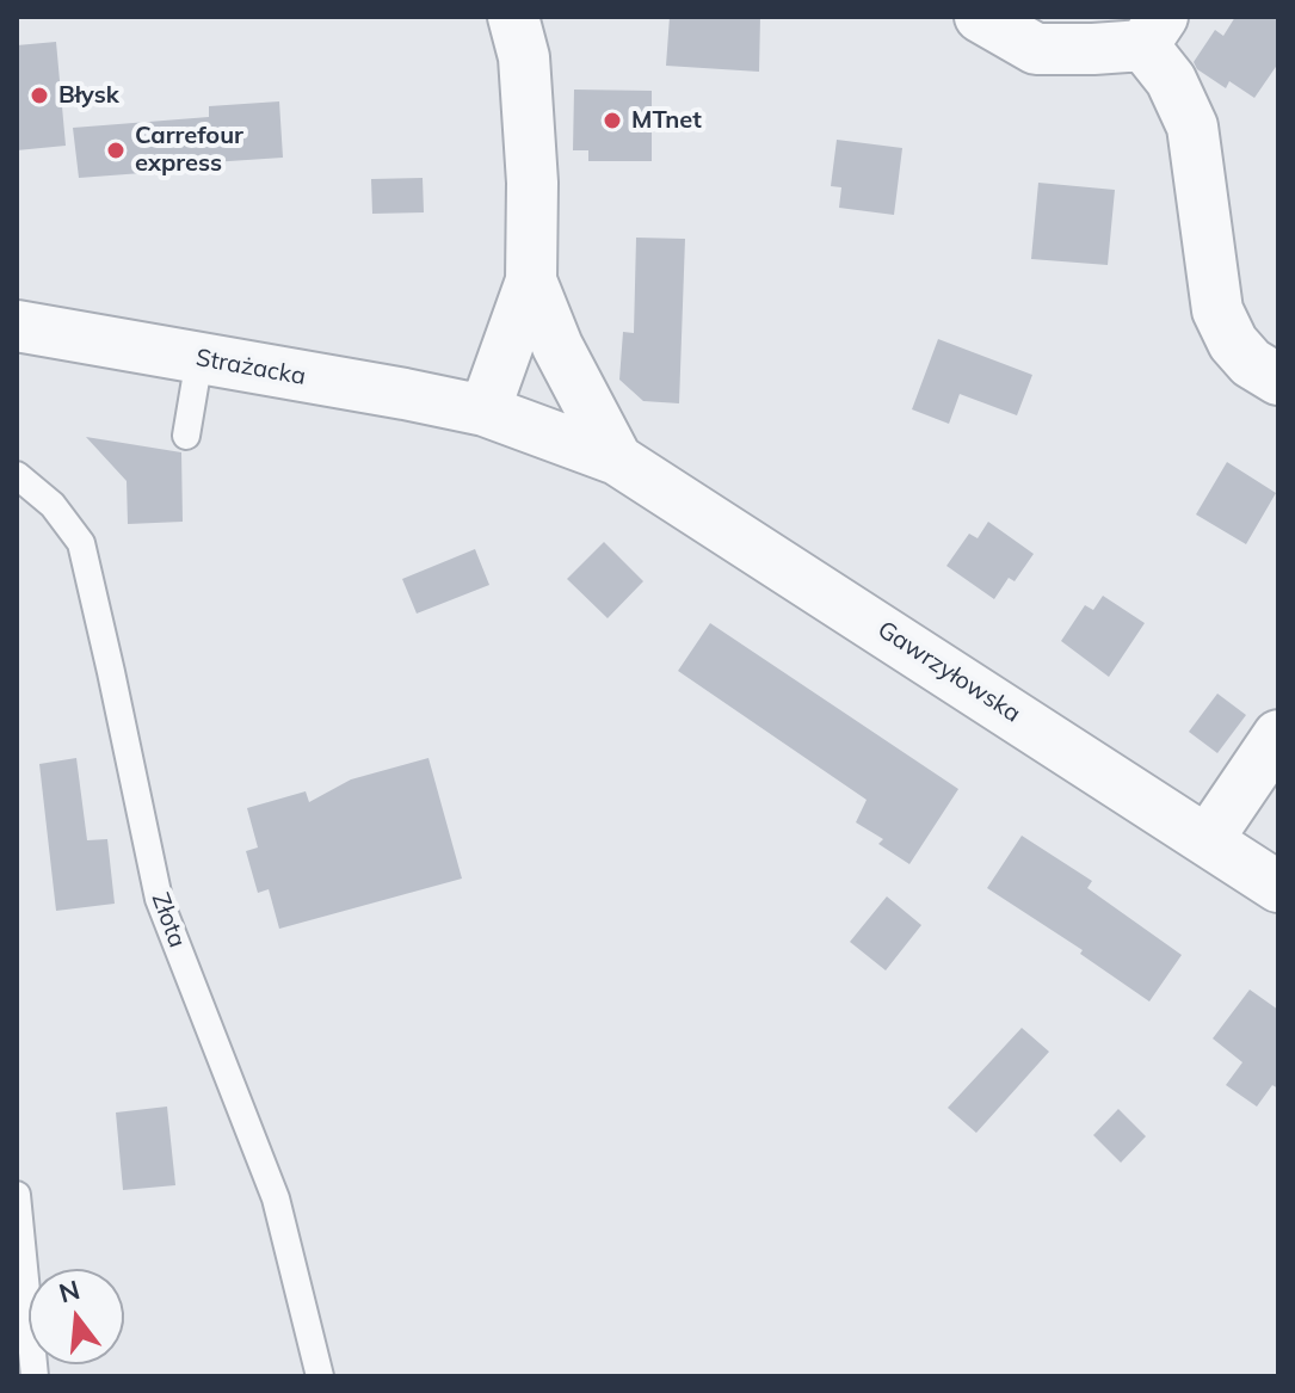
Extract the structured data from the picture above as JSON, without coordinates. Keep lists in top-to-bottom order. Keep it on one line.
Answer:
{"streets":{"street":["Strażacka","Gawrzyłowska"],"lane":["Złota"]},"crossings":[["Strażacka","Gawrzyłowska"]],"places":["Błysk","MTnet","Carrefour express"],"north":"top"}
